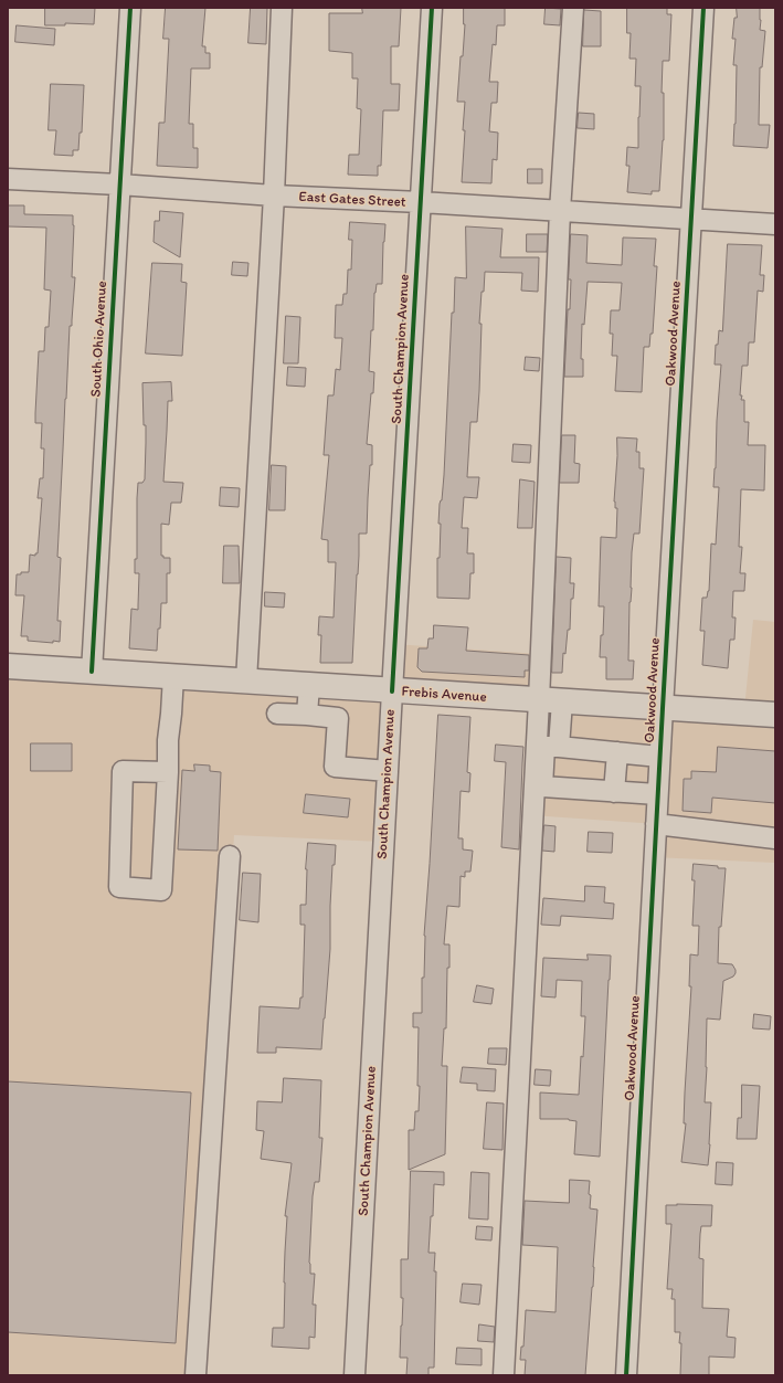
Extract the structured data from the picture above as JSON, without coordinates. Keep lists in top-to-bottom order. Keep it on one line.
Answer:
{"streets":{"main road":["Frebis Avenue"],"street":["East Gates Street","Oakwood Avenue","South Ohio Avenue","South Champion Avenue"]},"crossings":[["East Gates Street","Oakwood Avenue"],["East Gates Street","South Ohio Avenue"],["East Gates Street","South Champion Avenue"],["Oakwood Avenue","Frebis Avenue"],["South Ohio Avenue","Frebis Avenue"],["South Champion Avenue","Frebis Avenue"]]}
